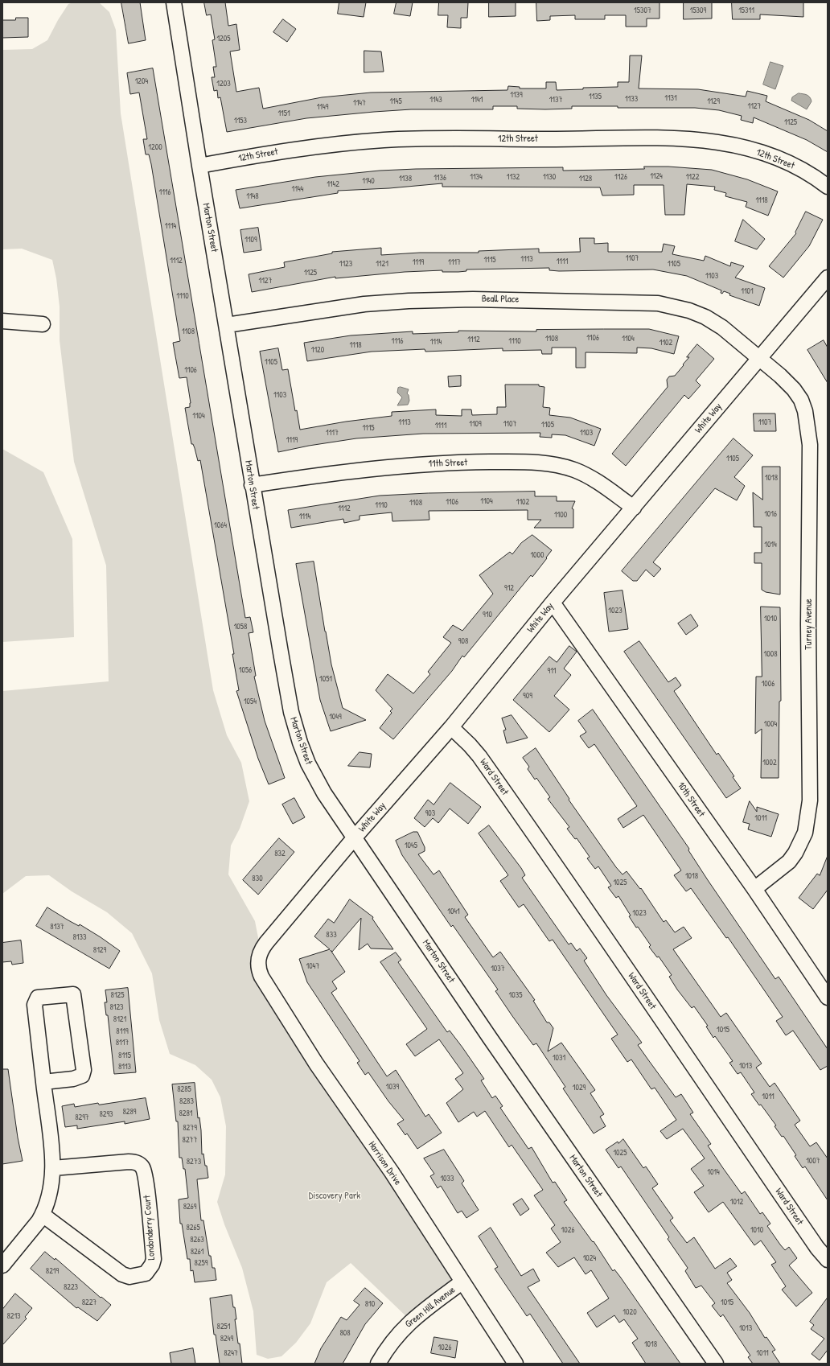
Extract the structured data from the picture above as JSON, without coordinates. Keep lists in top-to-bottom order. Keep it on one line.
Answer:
{"streets":{"street":["12th Street","Marton Street","Beall Place","White Way","11th Street","Turney Avenue","Ward Street","10th Street","Harrison Drive","Londonderry Court","Green Hill Avenue"]},"crossings":[["12th Street","Marton Street"],["Marton Street","Beall Place"],["Marton Street","White Way"],["Marton Street","11th Street"],["Beall Place","White Way"],["Beall Place","Turney Avenue"],["White Way","11th Street"],["White Way","Turney Avenue"],["White Way","Ward Street"],["White Way","10th Street"],["White Way","Harrison Drive"],["Turney Avenue","10th Street"],["Harrison Drive","Green Hill Avenue"]],"parks":["Discovery Park"],"house_numbers":["15307","15309","15311","1205","1204","1203","1139","1135","1131","1133","1143","1141","1137","1145","1129","1147","1127","1149","1151","1153","1125","1200","1124","1134","1132","1130","1126","1122","1136","1138","1128","1140","1142","1144","1116","1148","1118","1114","1109","1107","1113","1115","1112","1111","1119","1117","1123","1121","1105","1125","1103","1127","1101","1110","1108","1106","1108","1104","1112","1116","1110","1114","1102","1118","1120","1105","1106","1103","1104","1113","1107","1109","1107","1105","1111","1115","1117","1103","1119","1105","1018","1104","1106","1102","1108","1110","1112","1016","1100","1114","1064","1014","1000","912","1023","910","1010","1058","908","1008","1056","911","1051","1006","909","1054","1049","1004","1002","903","1011","1045","832","1018","830","1025","1041","1023","8137","833","8133","8129","1047","1037","8125","1035","8123","8121","1015","8119","8117","8115","1031","1013","8113","1039","1029","8285","1011","8283","8289","8281","8293","8297","8279","8277","1025","1007","8273","1014","1033","1012","8269","8265","1026","1010","8263","8261","1024","8259","8219","8223","8227","1015","810","1020","8213","8251","1013","808","8249","1018","1026","8247","1011"]}
